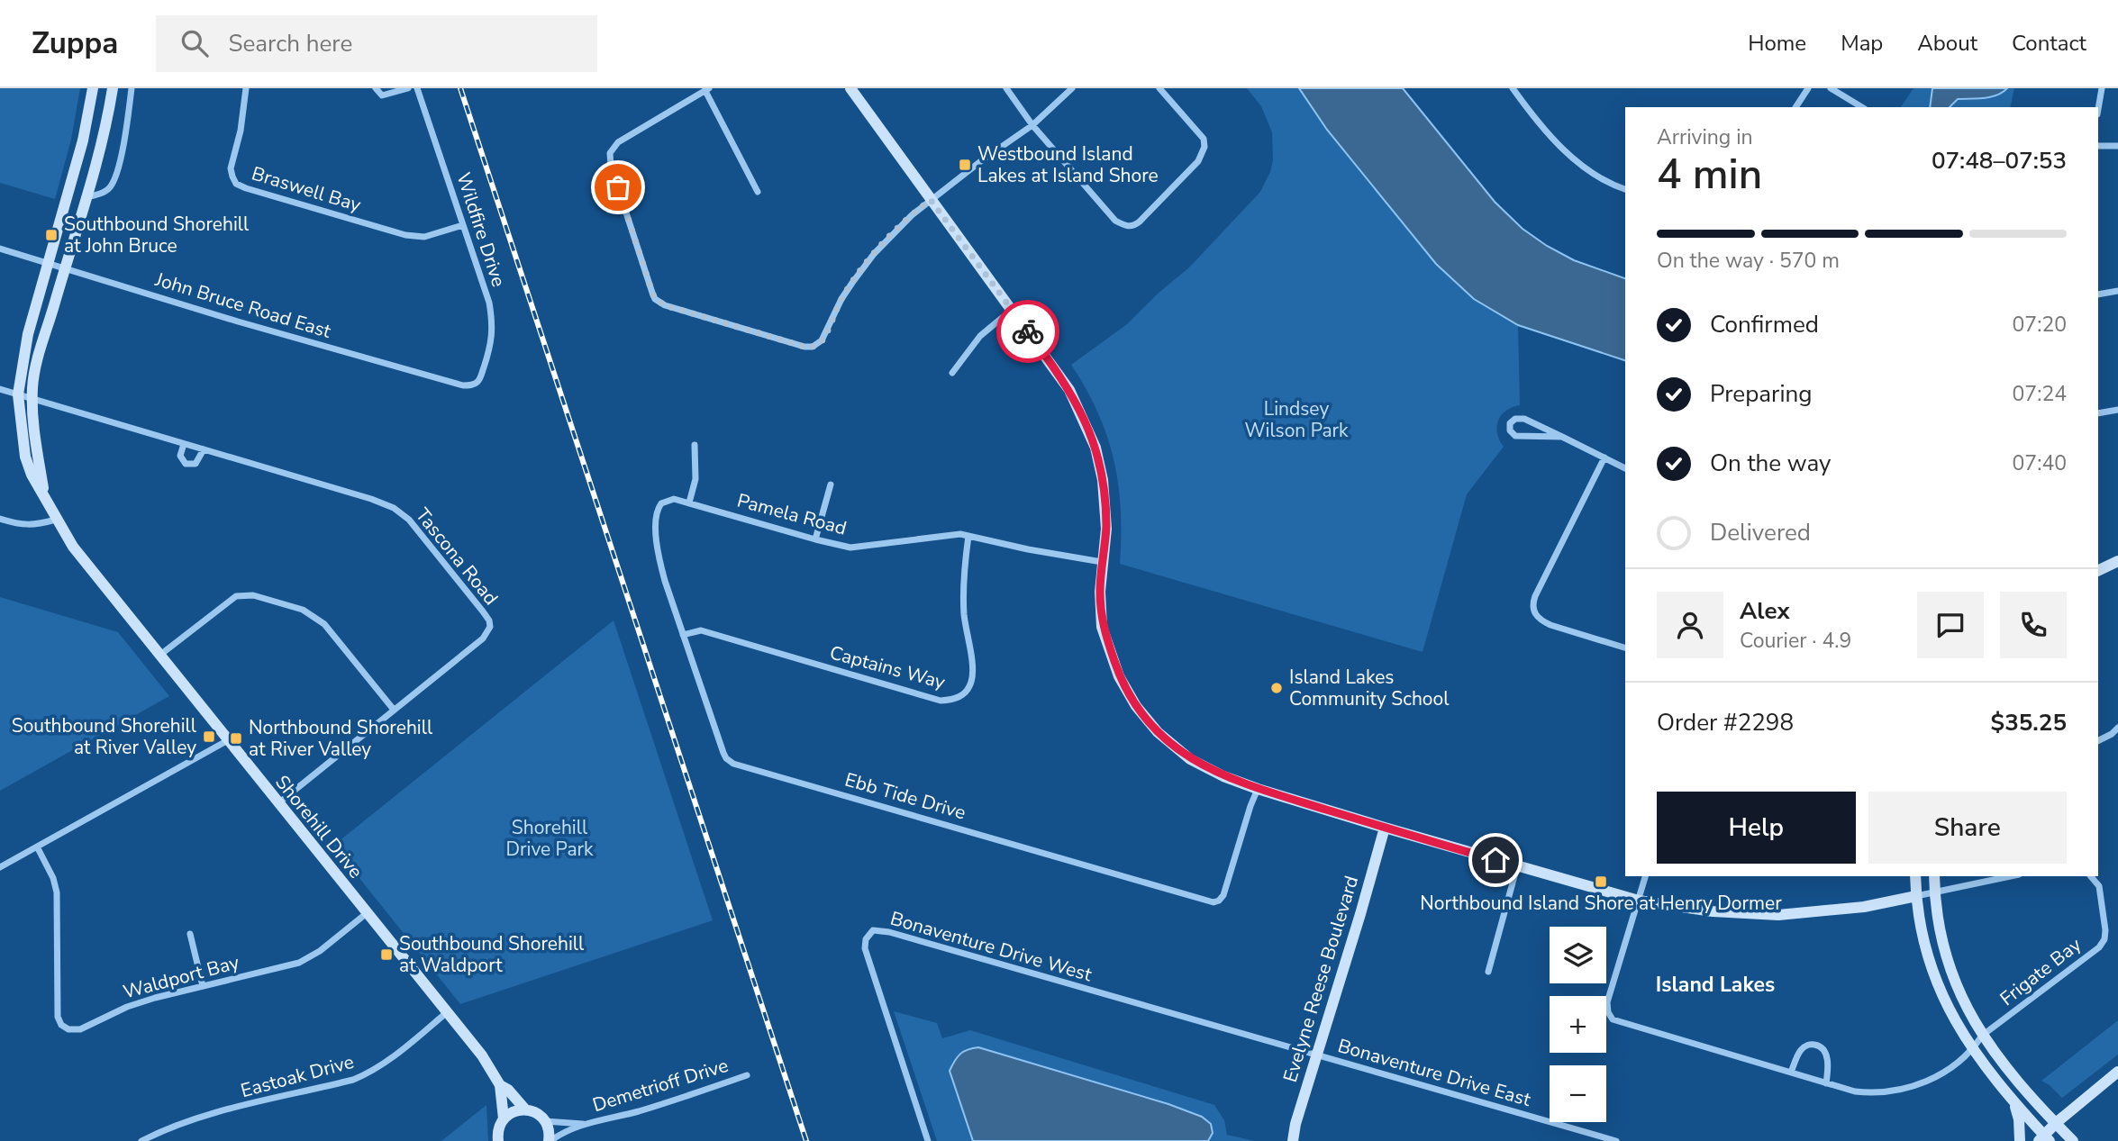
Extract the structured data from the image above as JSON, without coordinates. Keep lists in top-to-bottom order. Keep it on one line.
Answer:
{"streets":{"street":["Braswell Bay","Wildfire Drive","John Bruce Road East","Pamela Road","Tascona Road","Captains Way","Ebb Tide Drive","Shorehill Drive","Bonaventure Drive West","Frigate Bay","Waldport Bay","Evelyne Reese Boulevard","Bonaventure Drive East","Eastoak Drive","Demetrioff Drive"]},"crossings":[["Braswell Bay","Wildfire Drive"],["Wildfire Drive","John Bruce Road East"],["John Bruce Road East","Shorehill Drive"],["Pamela Road","Captains Way"],["Pamela Road","Ebb Tide Drive"],["Tascona Road","Shorehill Drive"],["Captains Way","Ebb Tide Drive"],["Shorehill Drive","Waldport Bay"],["Shorehill Drive","Eastoak Drive"],["Shorehill Drive","Demetrioff Drive"],["Bonaventure Drive West","Evelyne Reese Boulevard"],["Bonaventure Drive West","Bonaventure Drive East"],["Evelyne Reese Boulevard","Bonaventure Drive East"]],"districts":["Island Lakes"],"parks":["Lindsey Wilson Park","Shorehill Drive Park"],"places":{"transit":["Westbound Island Lakes at Island Shore","Southbound Shorehill at John Bruce","Southbound Shorehill at River Valley","Northbound Shorehill at River Valley","Northbound Island Shore at Henry Dormer","Southbound Shorehill at Waldport"],"other":["Island Lakes Community School"]},"page":{"header":"Zuppa","search":"Search here","nav":["Home","Map","About","Contact"],"heading":["4 min","Arriving in","07:48–07:53"],"panel":["Alex","Courier · 4.9","Order #2298","$35.25"],"bar":"On the way · 570 m","list":[["Confirmed","07:20"],["Preparing","07:24"],["On the way","07:40"],"Delivered"],"buttons":["Help","Share"],"map_buttons":["+","−"]}}
